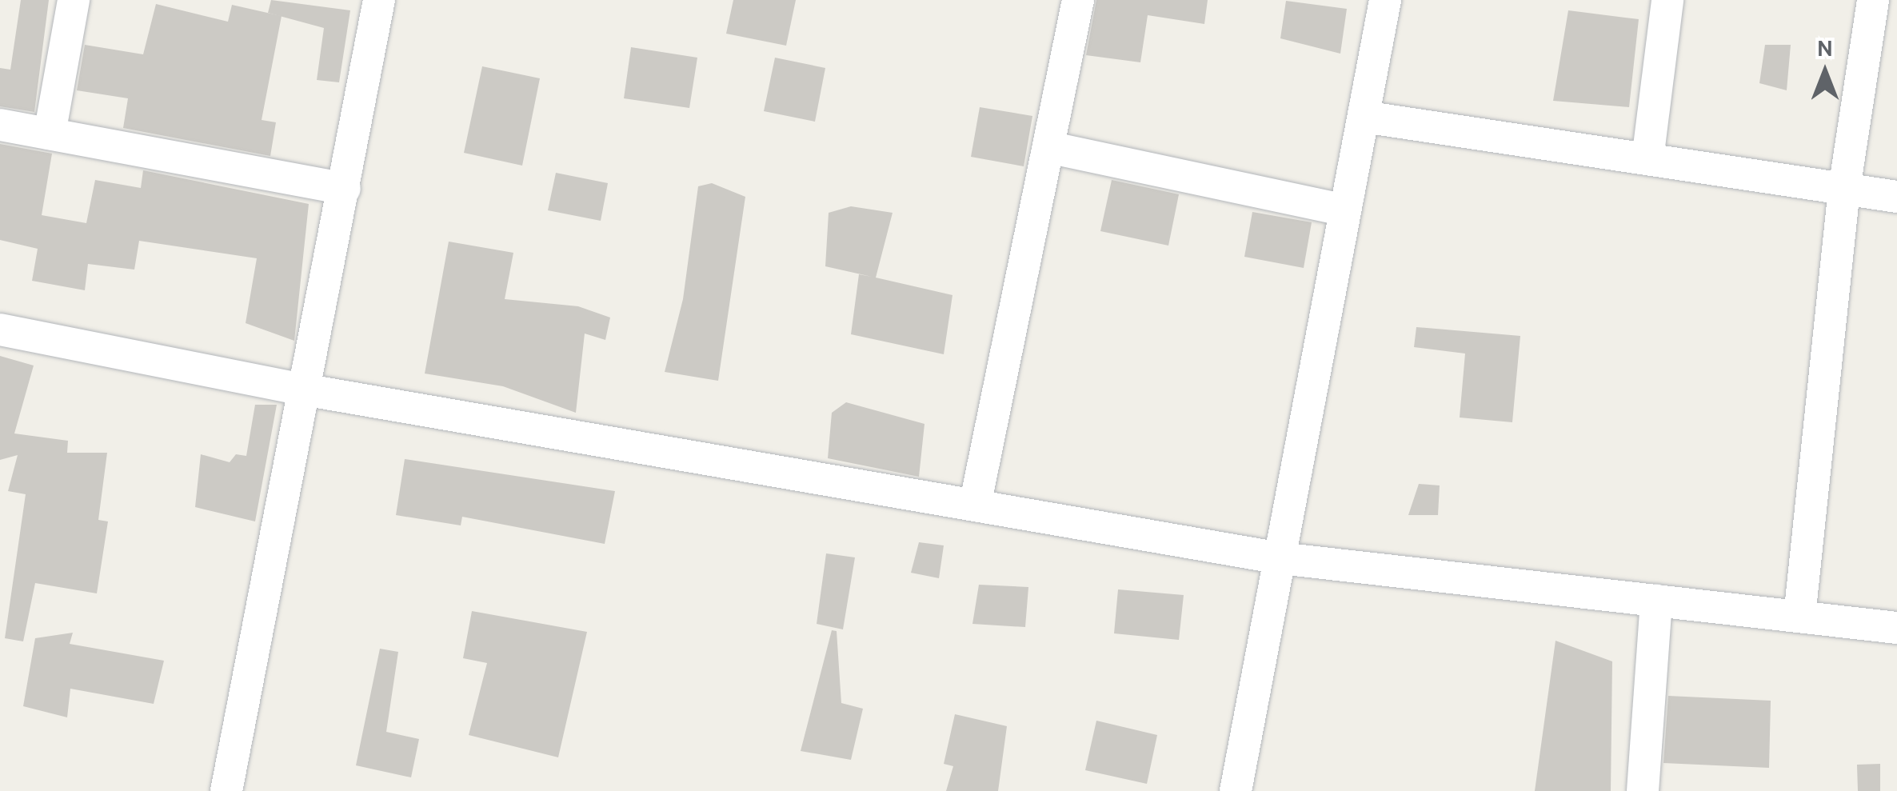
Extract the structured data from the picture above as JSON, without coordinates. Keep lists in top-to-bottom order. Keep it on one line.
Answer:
{"north":"top"}
